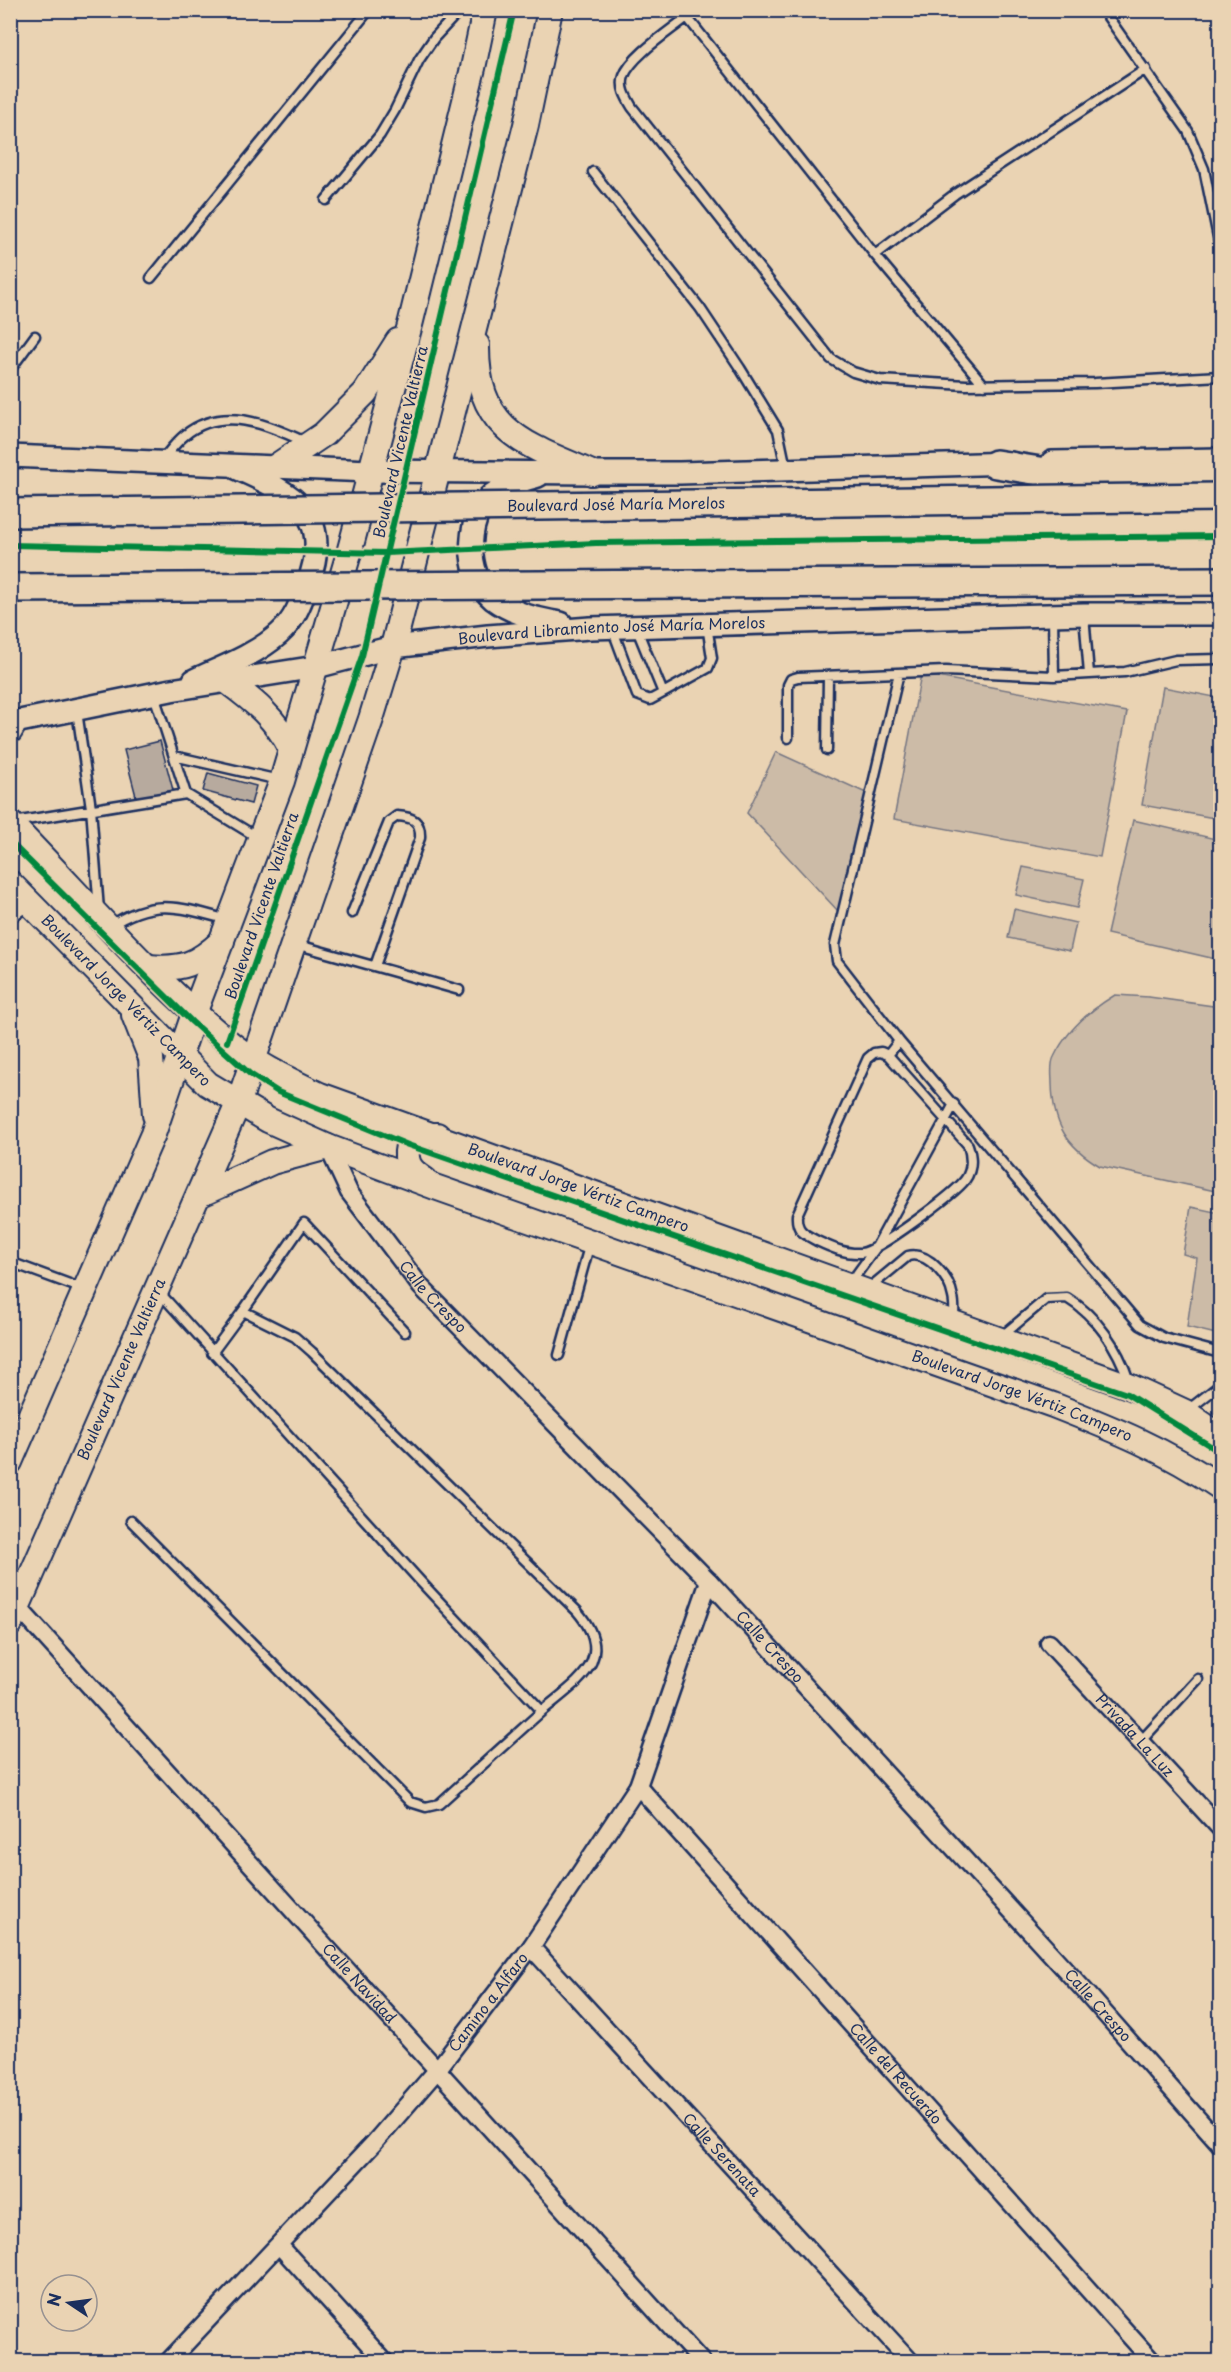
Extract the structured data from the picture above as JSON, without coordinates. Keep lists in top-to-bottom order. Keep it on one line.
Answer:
{"streets":{"main road":["Boulevard Vicente Valtierra","Boulevard José María Morelos","Boulevard Jorge Vértiz Campero"],"street":["Boulevard Libramiento José María Morelos","Calle Crespo","Privada La Luz","Calle Navidad","Camino a Alfaro","Calle del Recuerdo","Calle Serenata"]},"crossings":[["Boulevard Vicente Valtierra","Boulevard Libramiento José María Morelos"],["Boulevard Vicente Valtierra","Boulevard Jorge Vértiz Campero"],["Boulevard Vicente Valtierra","Calle Navidad"],["Boulevard Jorge Vértiz Campero","Calle Crespo"],["Calle Crespo","Camino a Alfaro"],["Calle Navidad","Camino a Alfaro"],["Camino a Alfaro","Calle del Recuerdo"],["Camino a Alfaro","Calle Serenata"]],"north":"left"}
